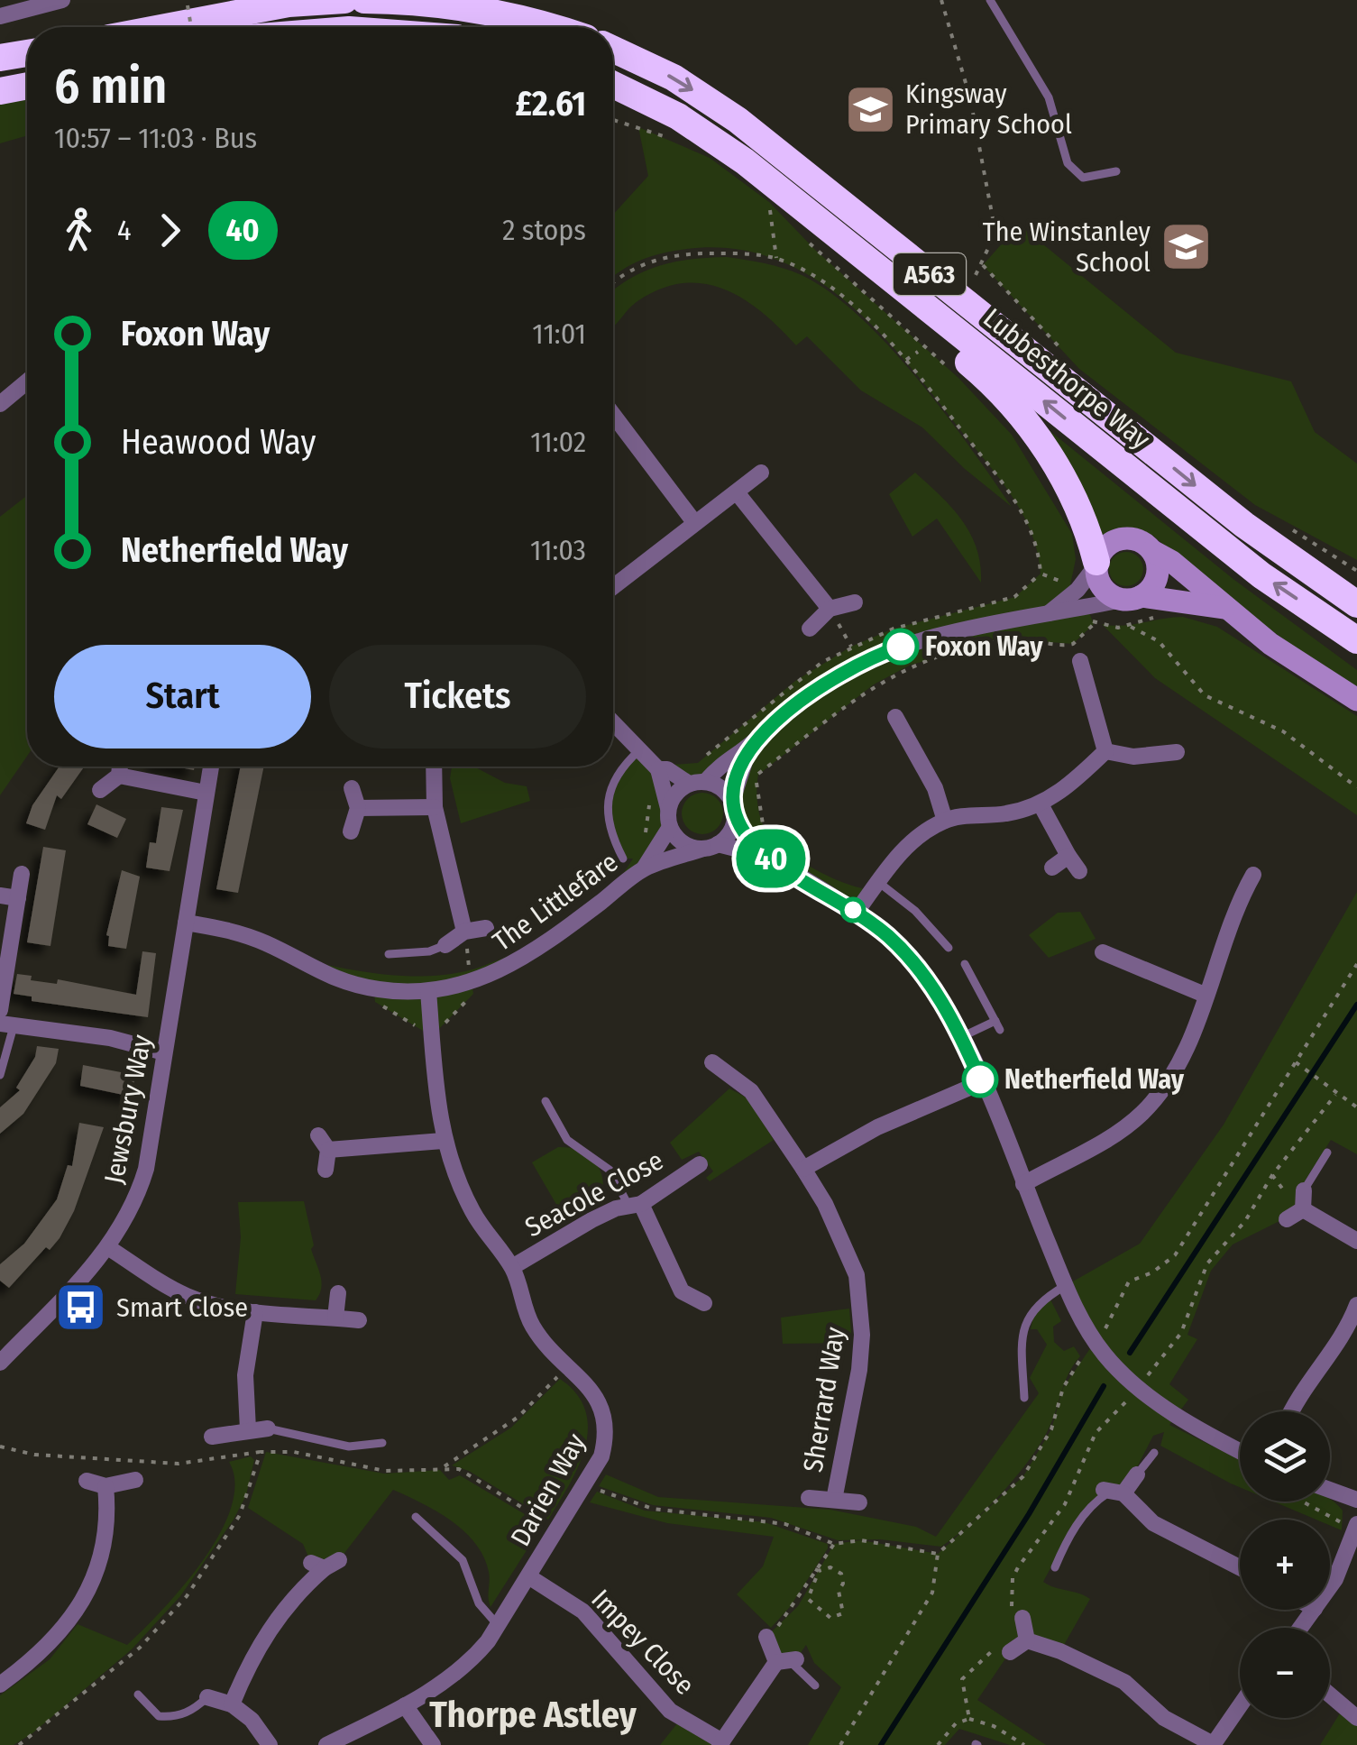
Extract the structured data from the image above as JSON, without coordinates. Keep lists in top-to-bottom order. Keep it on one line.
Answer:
{"streets":{"highway":["A563","Lubbesthorpe Way"],"street":["The Littlefare","Jewsbury Way","Seacole Close","Sherrard Way","Darien Way","Impey Close"]},"crossings":[["The Littlefare","Jewsbury Way"],["The Littlefare","Darien Way"],["Seacole Close","Darien Way"],["Darien Way","Impey Close"]],"districts":["Thorpe Astley"],"places":{"school or university":["Kingsway Primary School","The Winstanley School"],"other":["Foxon Way","Netherfield Way"],"bus stop":["Smart Close"]},"lines":["bus line 40"],"page":{"on_map":"40","heading":["6 min","10:57 – 11:03 · Bus","£2.61"],"legs":["4","40","2 stops"],"list":[{"name":"Foxon Way","value":"11:01"},{"name":"Heawood Way","value":"11:02"},{"name":"Netherfield Way","value":"11:03"}],"buttons":["Start","Tickets"],"map_buttons":["+","−"]}}
